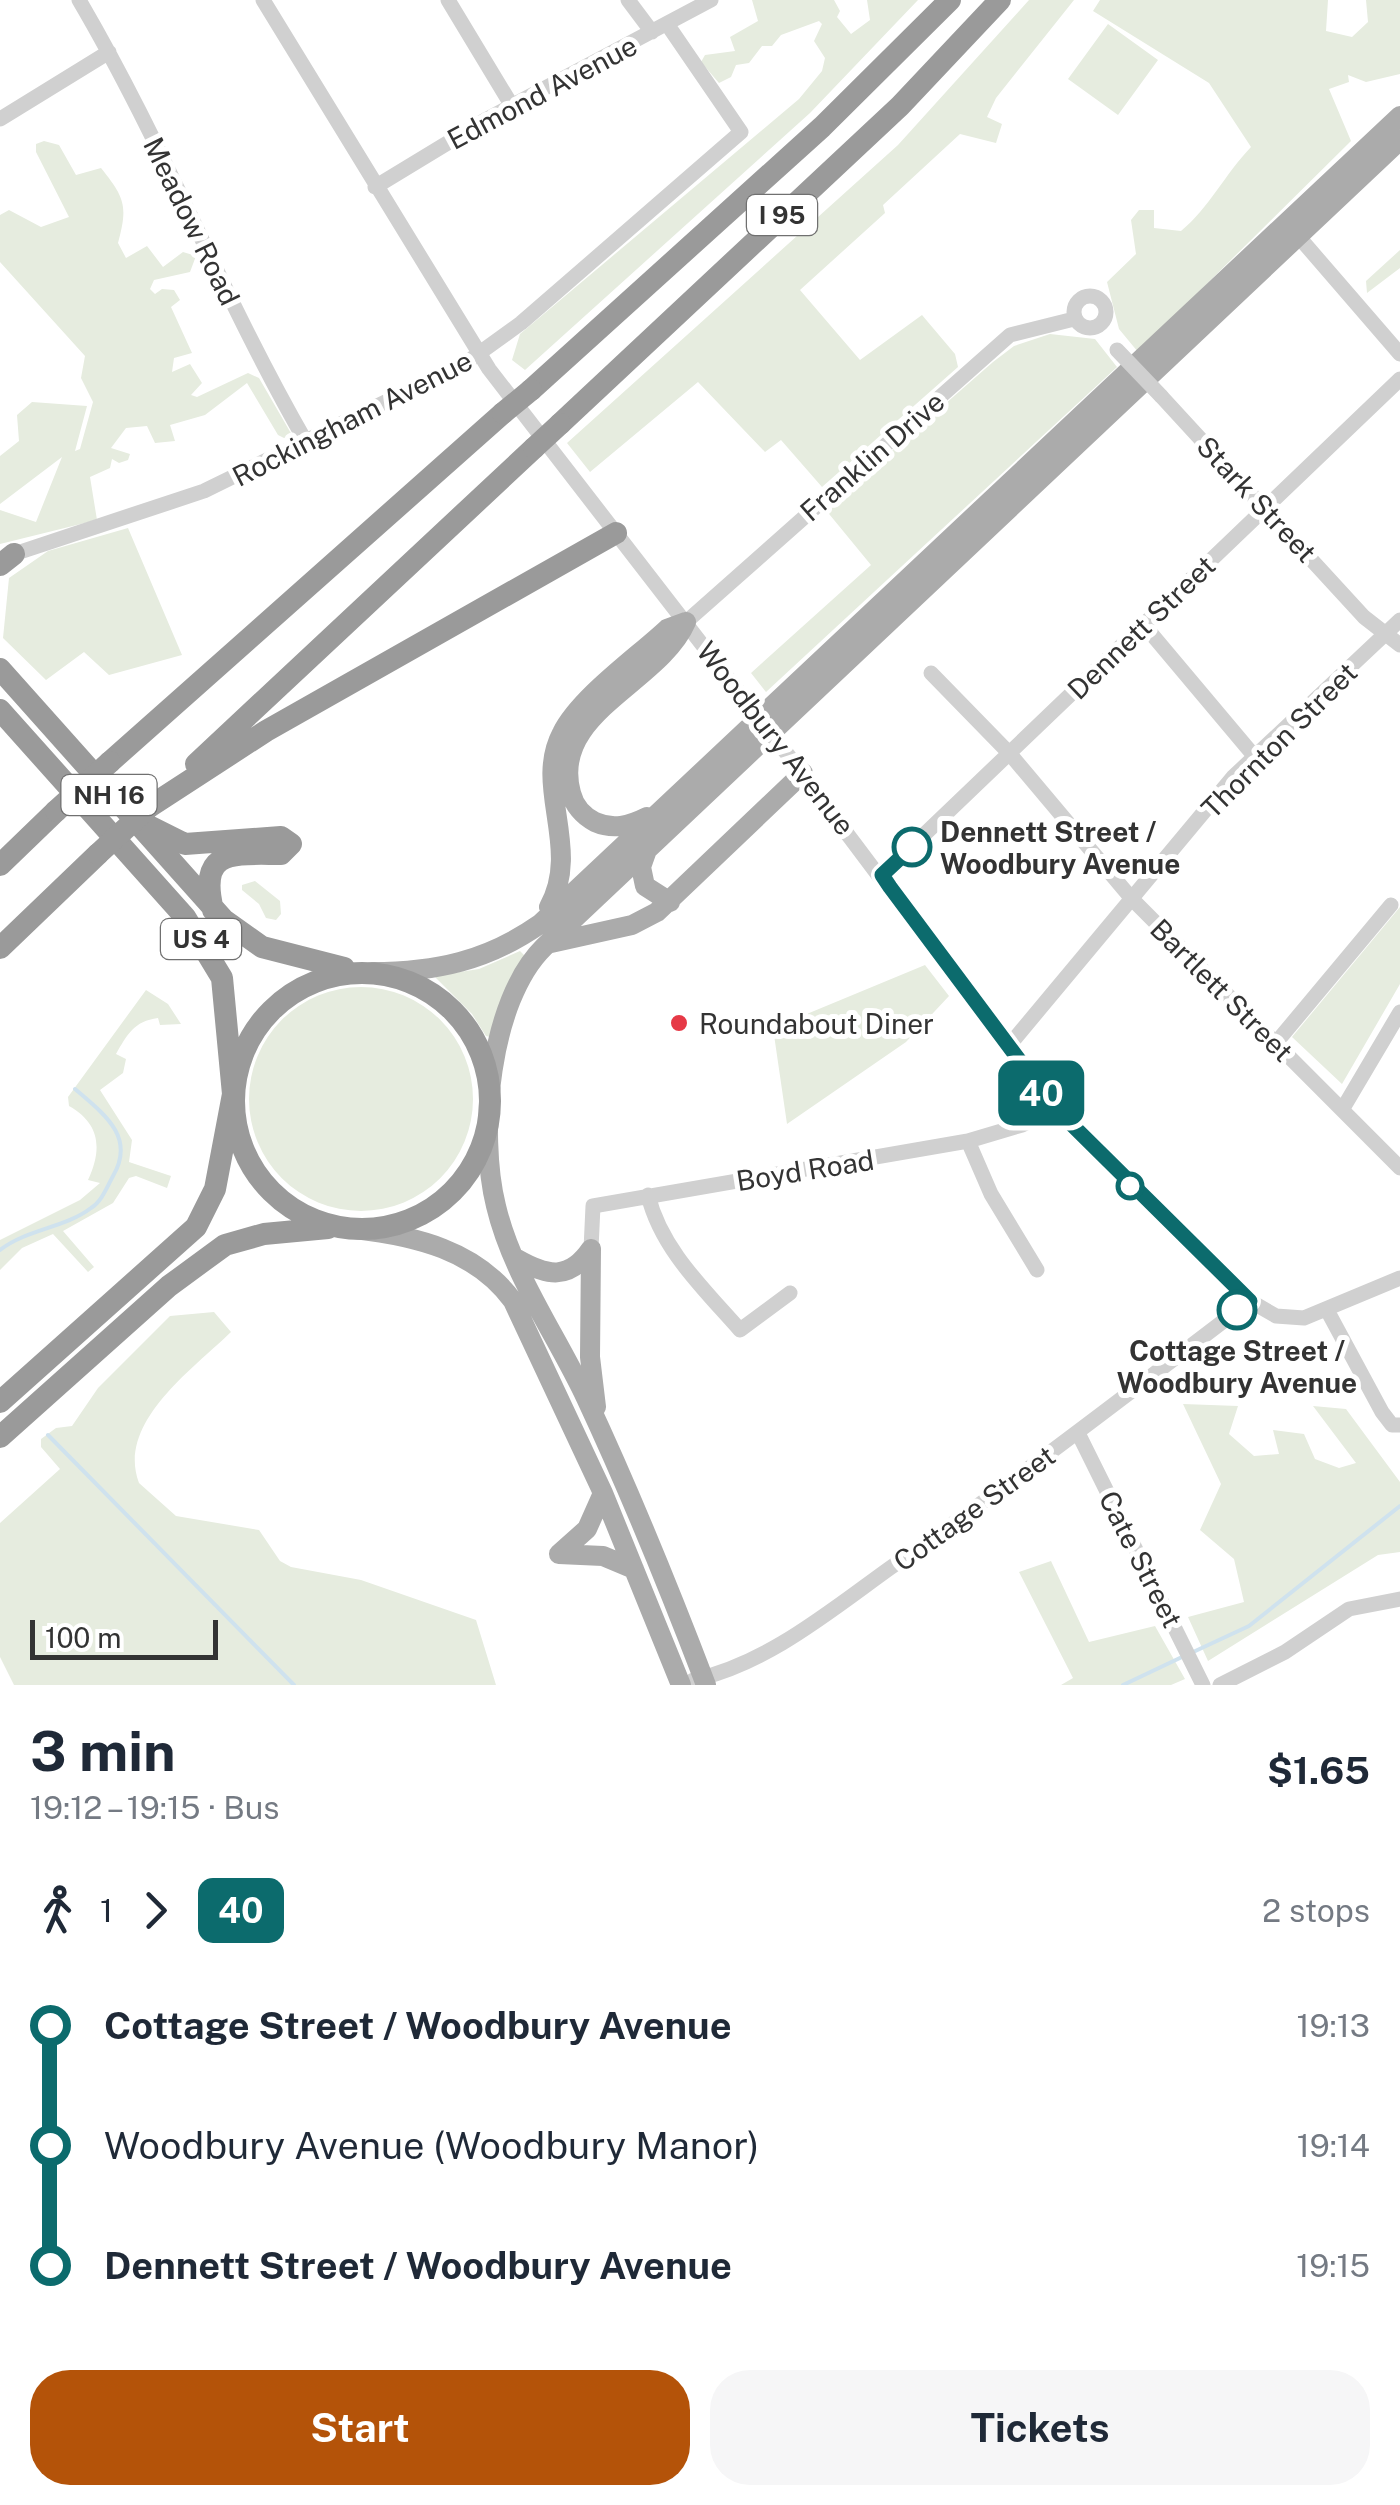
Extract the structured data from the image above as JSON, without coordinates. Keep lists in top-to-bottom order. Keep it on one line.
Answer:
{"streets":{"highway":["I 95","NH 16","US 4"],"street":["Edmond Avenue","Meadow Road","Rockingham Avenue","Franklin Drive","Stark Street","Dennett Street","Woodbury Avenue","Thornton Street","Bartlett Street","Boyd Road","Cottage Street","Cate Street"]},"crossings":[["Edmond Avenue","Rockingham Avenue"],["Edmond Avenue","Woodbury Avenue"],["Meadow Road","Rockingham Avenue"],["Rockingham Avenue","Woodbury Avenue"],["Franklin Drive","Stark Street"],["Franklin Drive","Woodbury Avenue"],["Stark Street","Dennett Street"],["Stark Street","Thornton Street"],["Dennett Street","Woodbury Avenue"],["Dennett Street","Bartlett Street"],["Woodbury Avenue","Thornton Street"],["Woodbury Avenue","Boyd Road"],["Woodbury Avenue","Cottage Street"],["Thornton Street","Bartlett Street"],["NH 16","US 4"],["Cottage Street","Cate Street"]],"places":["Dennett Street / Woodbury Avenue","Roundabout Diner","Cottage Street / Woodbury Avenue"],"lines":["bus line 40"],"scale_bar":"100 m","page":{"on_map":"40","scale":"100 m","heading":["3 min","19:12 – 19:15 · Bus","$1.65"],"legs":["1","40","2 stops"],"list":[{"name":"Cottage Street / Woodbury Avenue","value":"19:13"},{"name":"Woodbury Avenue (Woodbury Manor)","value":"19:14"},{"name":"Dennett Street / Woodbury Avenue","value":"19:15"}],"buttons":["Start","Tickets"]}}
